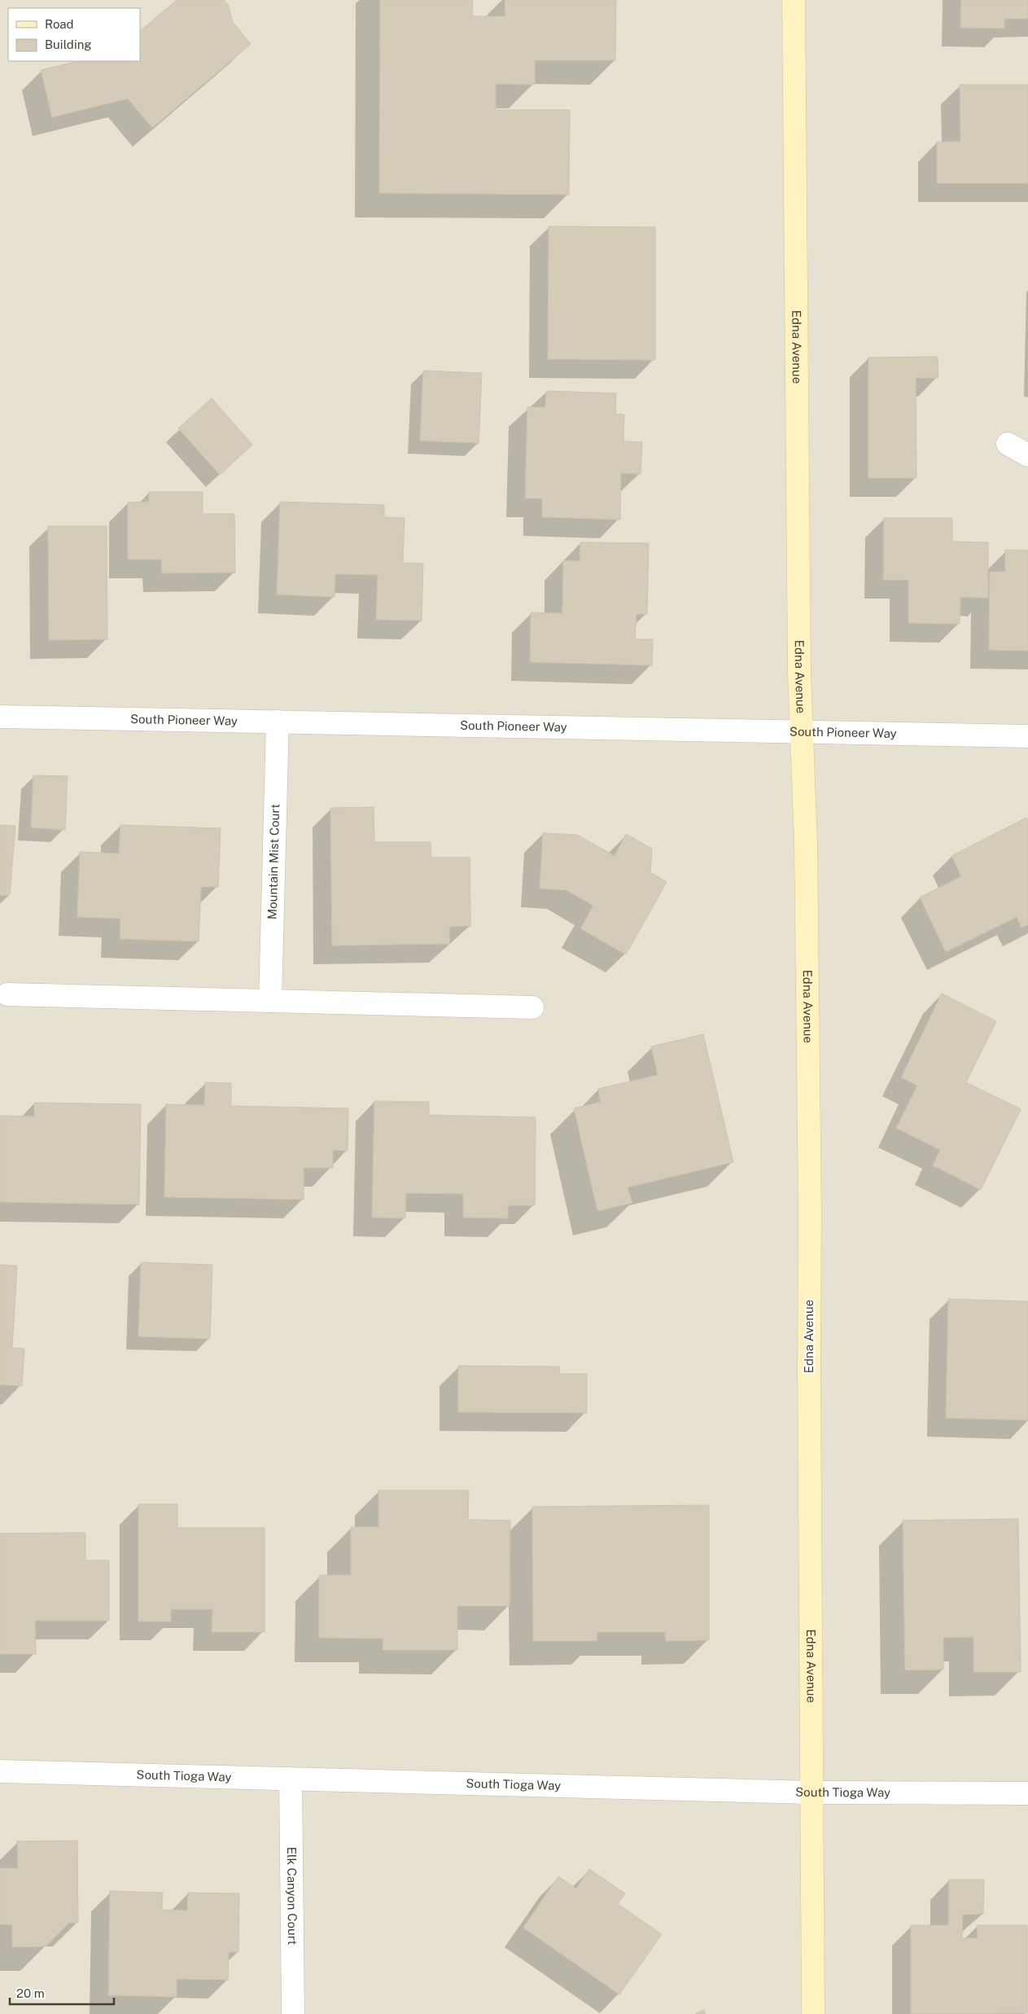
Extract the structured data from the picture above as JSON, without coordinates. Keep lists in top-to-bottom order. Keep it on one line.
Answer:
{"streets":{"street":["Edna Avenue","South Pioneer Way","Mountain Mist Court","South Tioga Way","Elk Canyon Court"]},"crossings":[["Edna Avenue","South Pioneer Way"],["Edna Avenue","South Tioga Way"],["South Pioneer Way","Mountain Mist Court"],["South Tioga Way","Elk Canyon Court"]],"legend":["Road","Building"],"scale_bar":"20 m"}
